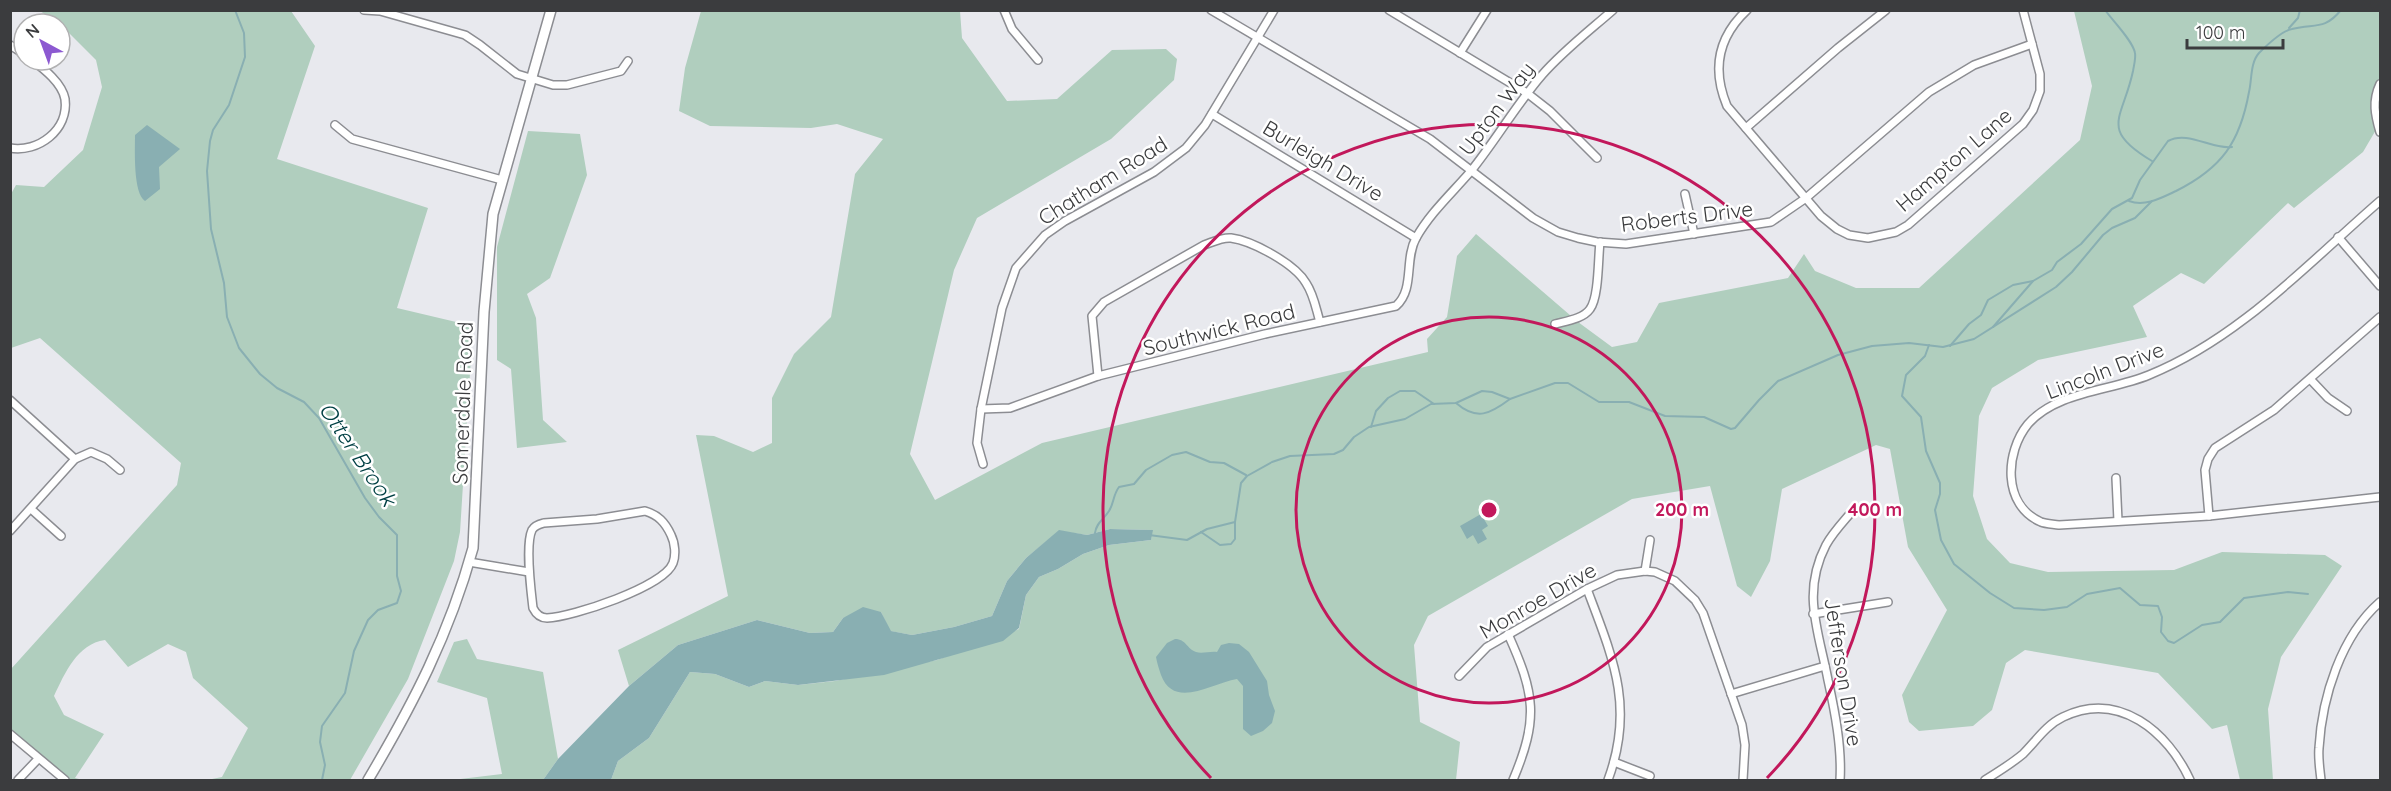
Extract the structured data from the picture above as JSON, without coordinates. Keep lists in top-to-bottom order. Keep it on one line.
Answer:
{"streets":{"main road":["Somerdale Road"],"street":["Upton Way","Hampton Lane","Burleigh Drive","Chatham Road","Roberts Drive","Southwick Road","Lincoln Drive","Monroe Drive","Jefferson Drive"]},"crossings":[["Upton Way","Burleigh Drive"],["Upton Way","Roberts Drive"],["Upton Way","Southwick Road"],["Hampton Lane","Roberts Drive"],["Burleigh Drive","Chatham Road"],["Burleigh Drive","Southwick Road"],["Chatham Road","Roberts Drive"],["Chatham Road","Southwick Road"]],"water":["Otter Brook"],"scale_bar":"100 m","north":"top left","rings":["200 m","400 m"]}
